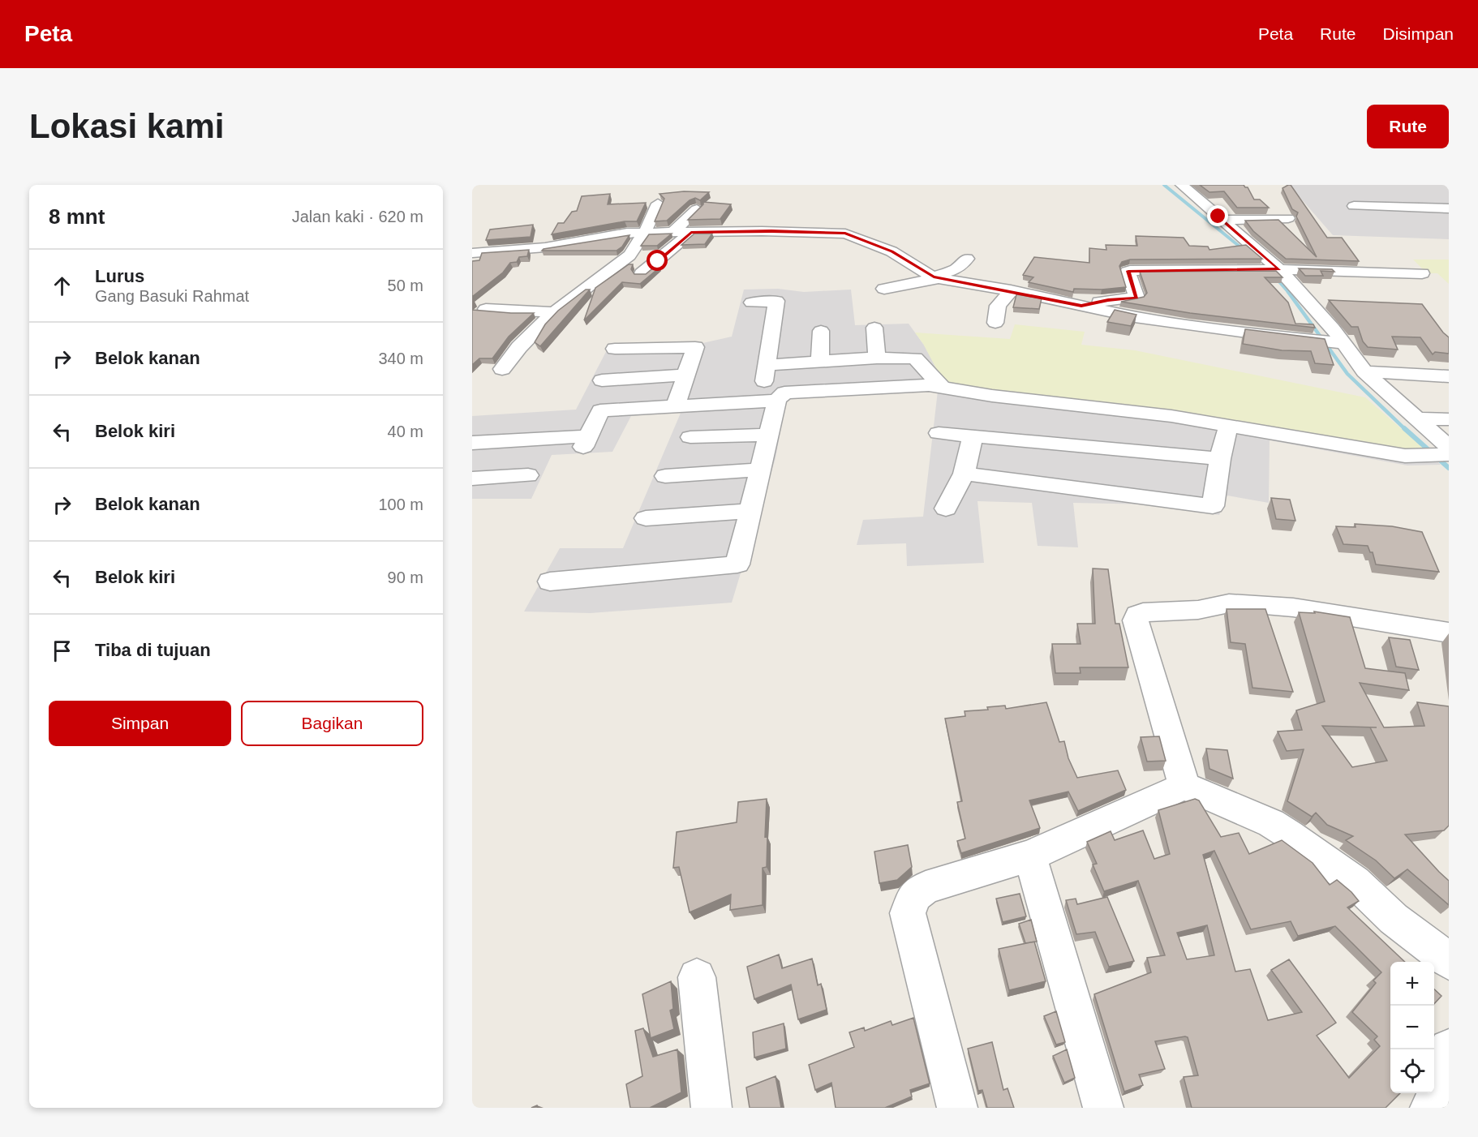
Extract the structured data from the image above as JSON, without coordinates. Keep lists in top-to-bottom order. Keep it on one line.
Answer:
{"page":{"header":"Peta","nav":["Peta","Rute","Disimpan"],"buttons":["Rute",["Simpan","Bagikan"]],"title":"Lokasi kami","heading":["8 mnt","Jalan kaki · 620 m"],"list":[["Lurus","Gang Basuki Rahmat","50 m"],["Belok kanan","340 m"],["Belok kiri","40 m"],["Belok kanan","100 m"],["Belok kiri","90 m"],"Tiba di tujuan"],"map_buttons":["+","−"]}}
